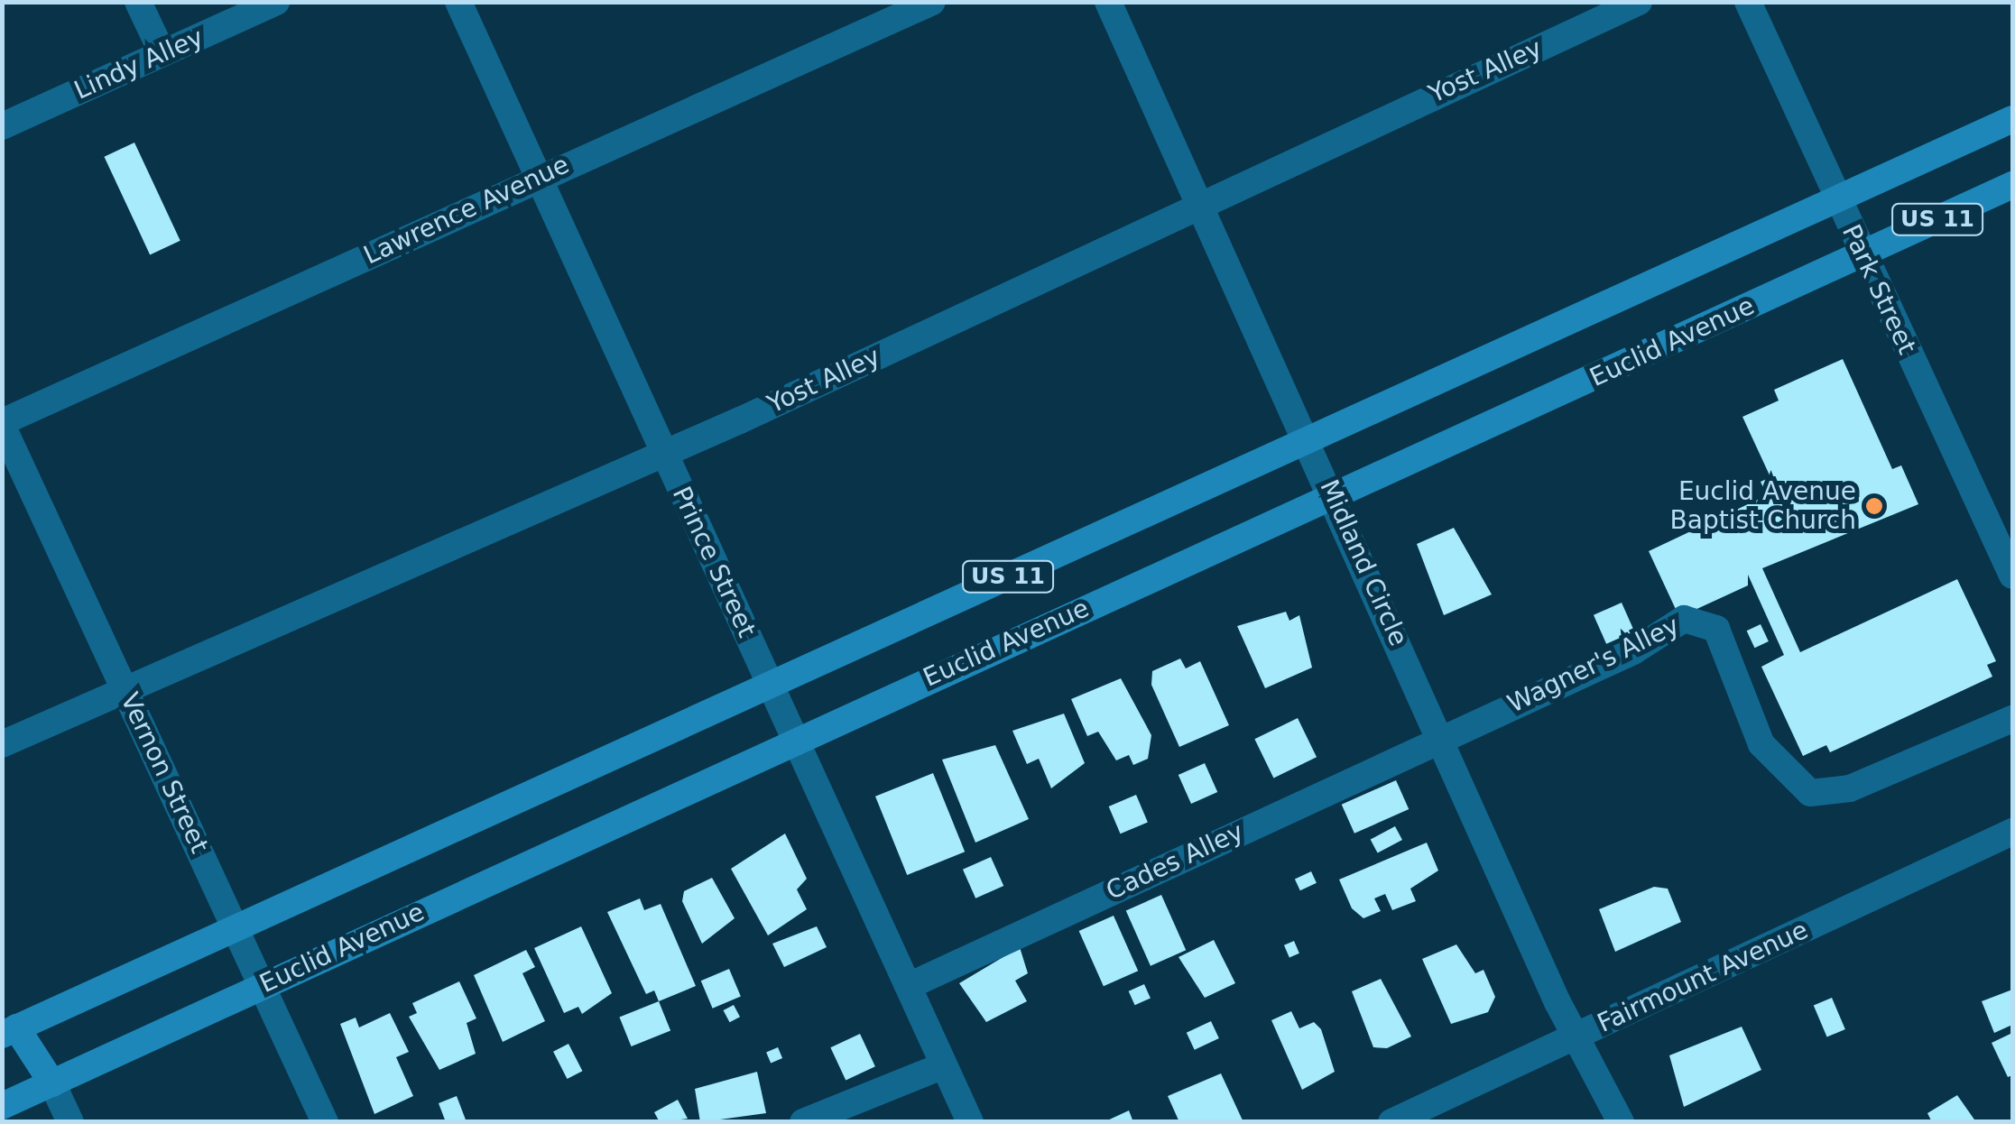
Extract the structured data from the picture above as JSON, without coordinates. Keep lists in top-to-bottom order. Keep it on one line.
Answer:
{"streets":{"main road":["US 11","Euclid Avenue"],"street":["Lindy Alley","Yost Alley","Lawrence Avenue","Park Street","Prince Street","Midland Circle","Wagner's Alley","Vernon Street","Cades Alley","Fairmount Avenue"]},"crossings":[["Yost Alley","Prince Street"],["Yost Alley","Midland Circle"],["Yost Alley","Vernon Street"],["Lawrence Avenue","Prince Street"],["Lawrence Avenue","Vernon Street"],["US 11","Park Street"],["US 11","Prince Street"],["US 11","Midland Circle"],["US 11","Vernon Street"],["Park Street","Euclid Avenue"],["Euclid Avenue","Prince Street"],["Euclid Avenue","Midland Circle"],["Euclid Avenue","Vernon Street"],["Prince Street","Cades Alley"],["Midland Circle","Wagner's Alley"],["Midland Circle","Cades Alley"],["Midland Circle","Fairmount Avenue"],["Wagner's Alley","Cades Alley"]],"places":["Euclid Avenue Baptist Church"]}
